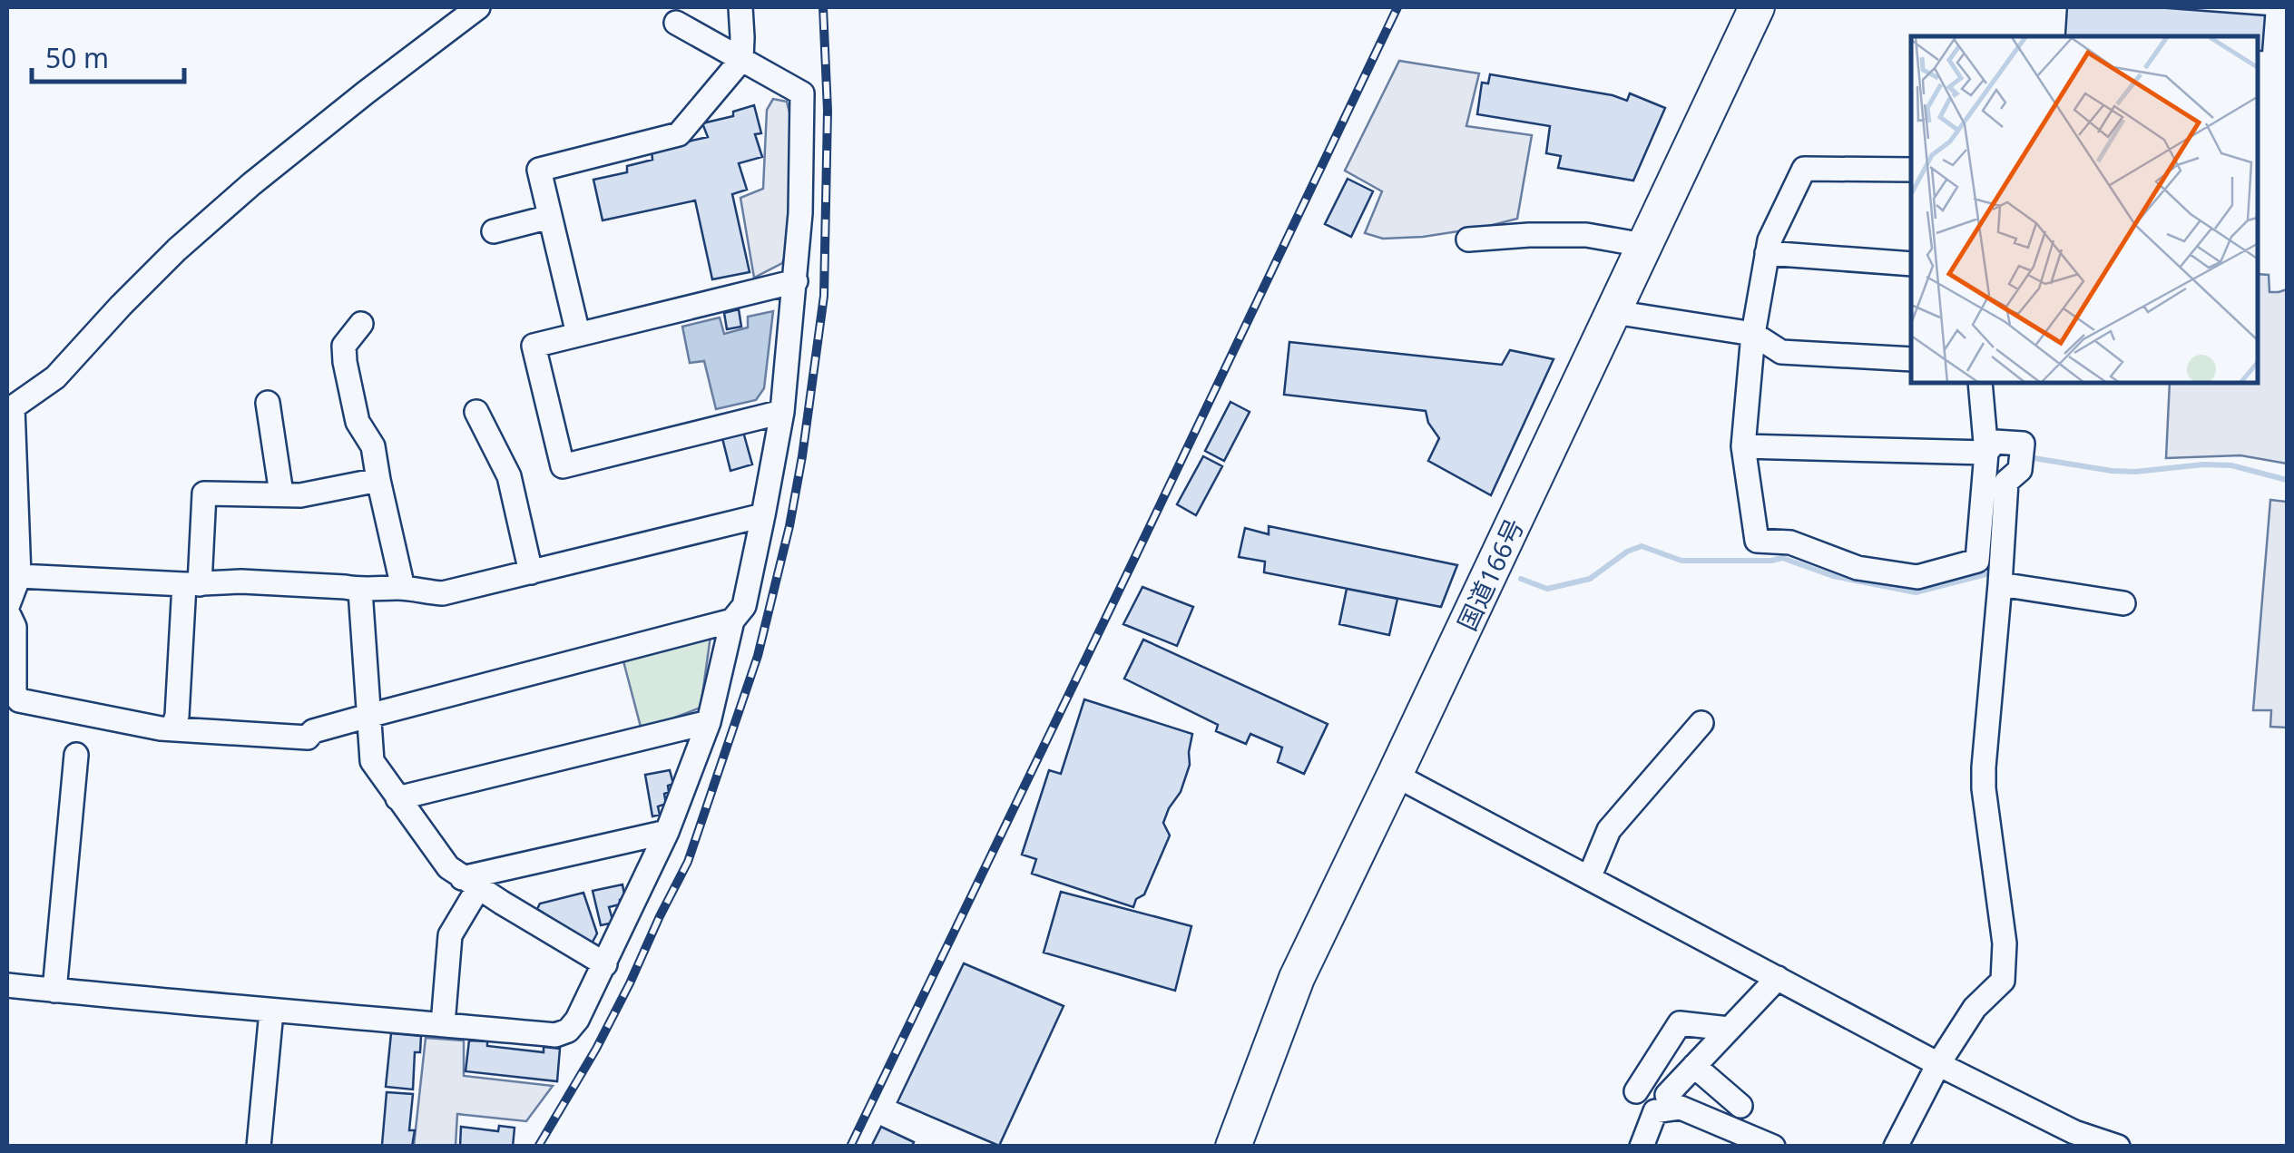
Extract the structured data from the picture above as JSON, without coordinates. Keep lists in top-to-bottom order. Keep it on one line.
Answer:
{"streets":{"highway":["国道166号"]},"scale_bar":"50 m"}
